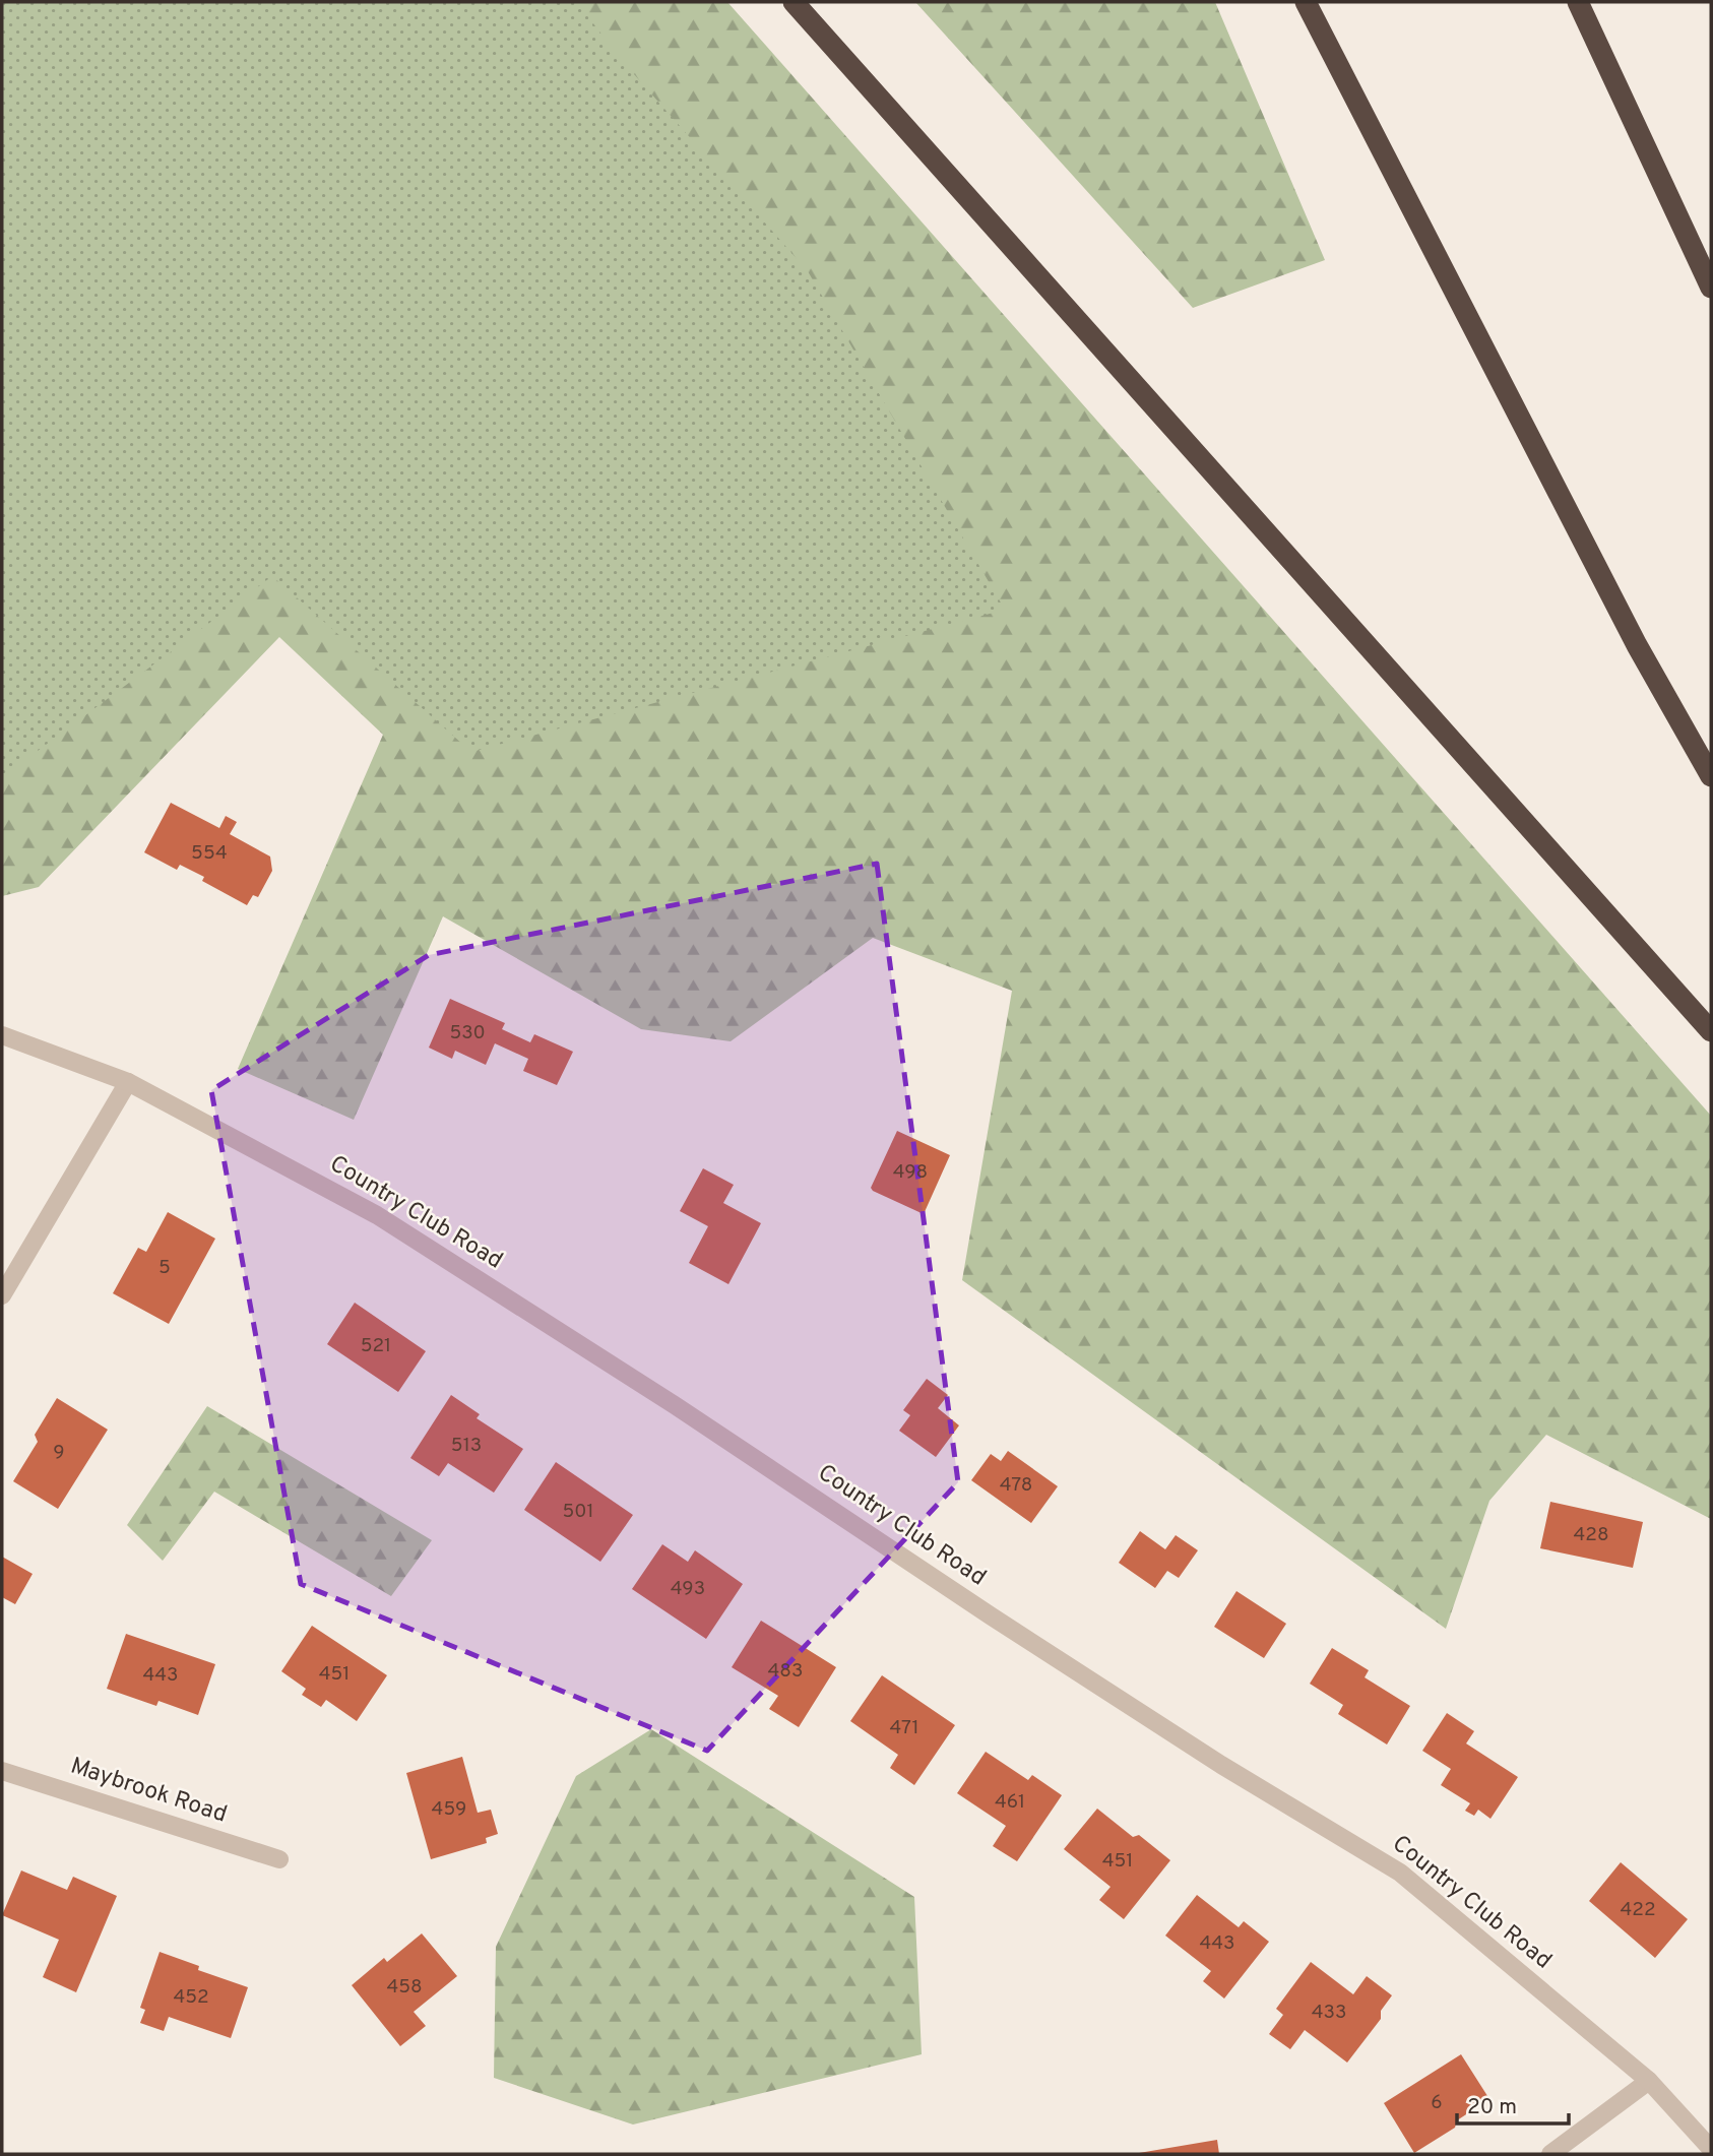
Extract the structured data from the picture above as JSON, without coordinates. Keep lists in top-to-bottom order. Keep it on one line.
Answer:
{"streets":{"street":["Country Club Road","Maybrook Road"]},"house_numbers":["554","530","498","5","521","513","9","478","501","428","493","483","451","443","471","461","459","451","422","443","458","452","433","6"],"scale_bar":"20 m"}
